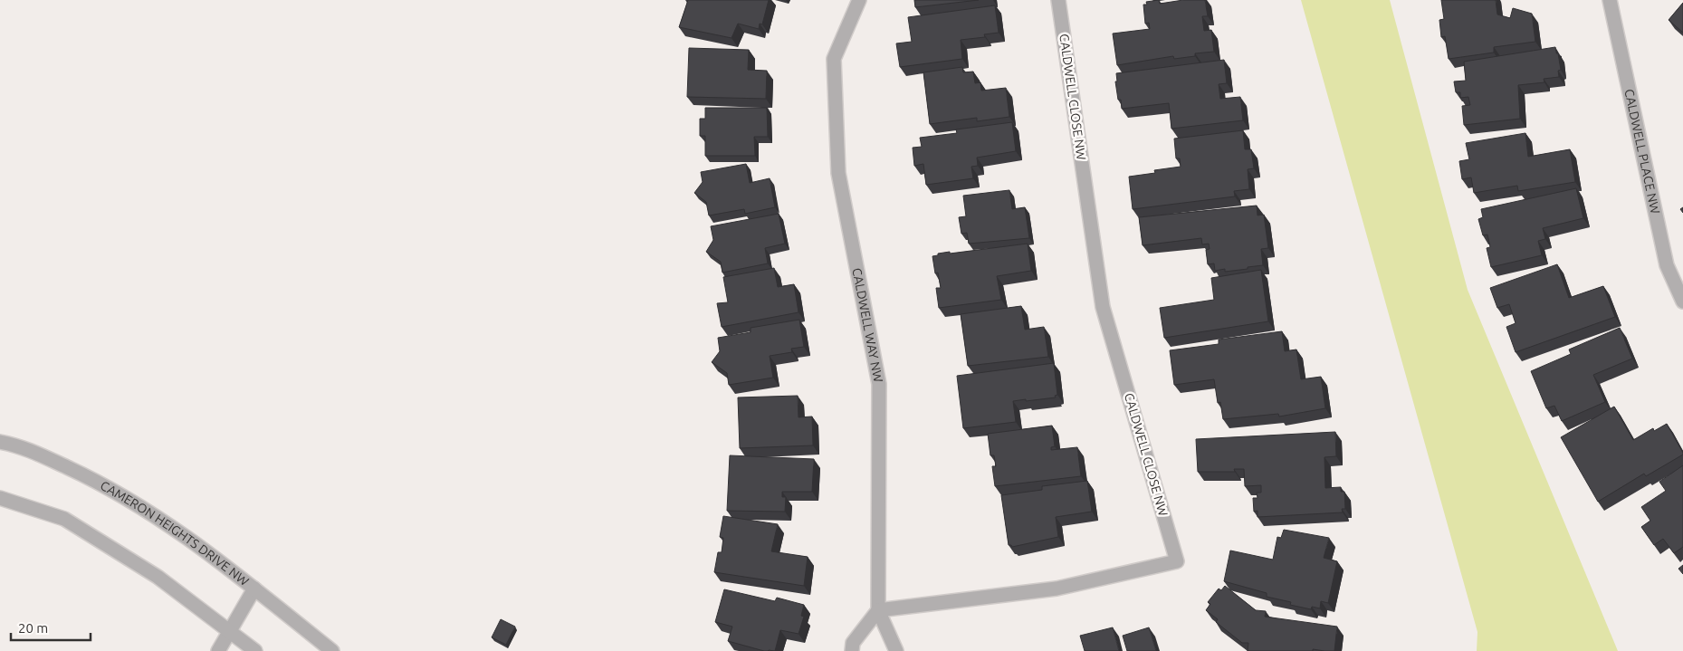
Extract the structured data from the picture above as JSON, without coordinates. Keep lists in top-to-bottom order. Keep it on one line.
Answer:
{"streets":{"street":["CALDWELL CLOSE NW","CALDWELL PLACE NW","CALDWELL WAY NW","CAMERON HEIGHTS DRIVE NW"]},"crossings":[["CALDWELL CLOSE NW","CALDWELL WAY NW"]],"scale_bar":"20 m"}
